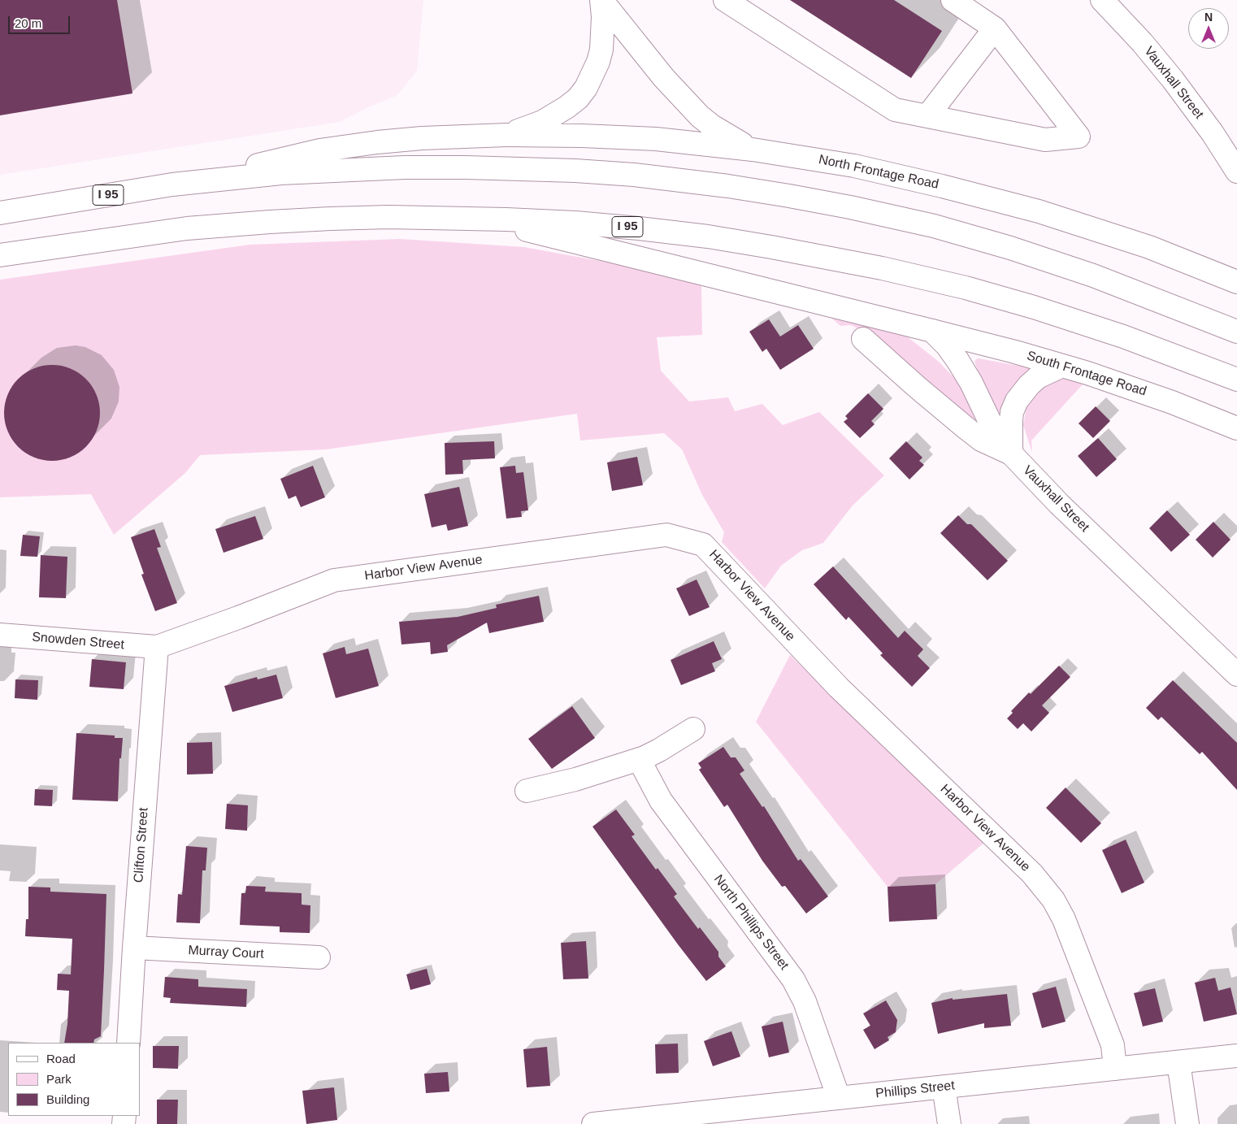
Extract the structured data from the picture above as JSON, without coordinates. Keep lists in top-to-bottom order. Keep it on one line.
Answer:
{"streets":{"main road":["Vauxhall Street","North Frontage Road","I 95","South Frontage Road","Harbor View Avenue","Snowden Street","Clifton Street","North Phillips Street","Murray Court","Phillips Street"]},"crossings":[["I 95","South Frontage Road"],["Harbor View Avenue","Snowden Street"],["Harbor View Avenue","Clifton Street"],["Harbor View Avenue","Phillips Street"],["Snowden Street","Clifton Street"],["Clifton Street","Murray Court"],["North Phillips Street","Phillips Street"]],"legend":["Road","Park","Building"],"scale_bar":"20 m","north":"top"}
